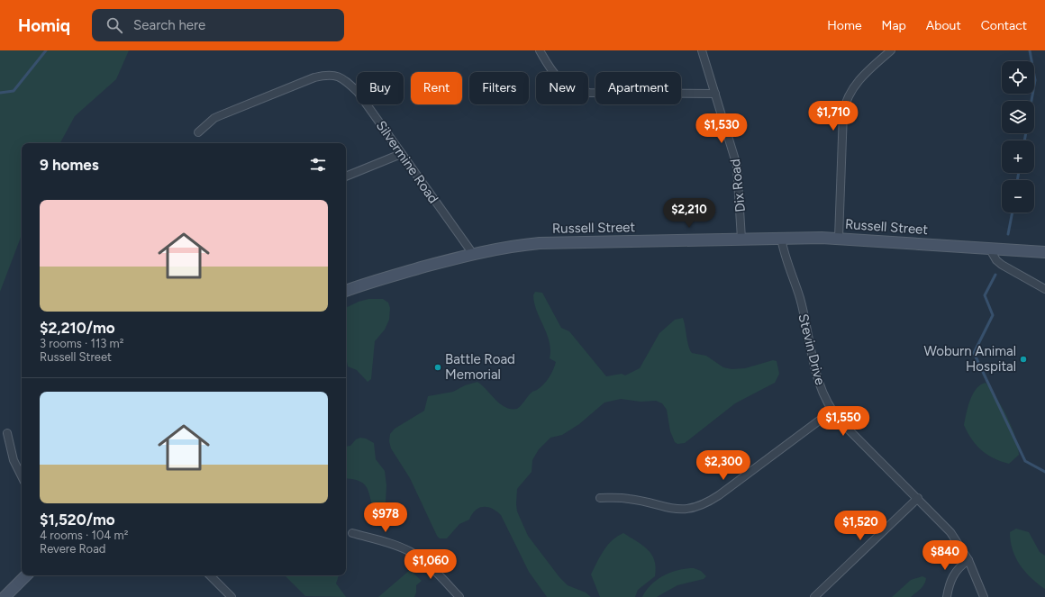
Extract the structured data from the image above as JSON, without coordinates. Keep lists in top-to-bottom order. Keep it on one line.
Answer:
{"streets":{"street":["Silvermine Road","Dix Road","Russell Street","Stevin Drive"]},"crossings":[["Silvermine Road","Russell Street"],["Dix Road","Russell Street"],["Russell Street","Stevin Drive"]],"places":["Woburn Animal Hospital","Battle Road Memorial"],"page":{"header":"Homiq","search":"Search here","nav":["Home","Map","About","Contact"],"map_buttons":["+","−"],"chip":["Buy","Rent","Filters","New","Apartment"],"price":["$1,710","$1,530","$2,210","$1,550","$2,300","$978","$1,520","$840","$1,060"],"heading":"9 homes","list":[{"name":"$2,210/mo","note":"3 rooms · 113 m² · Russell Street"},{"name":"$1,520/mo","note":"4 rooms · 104 m² · Revere Road"}]}}
